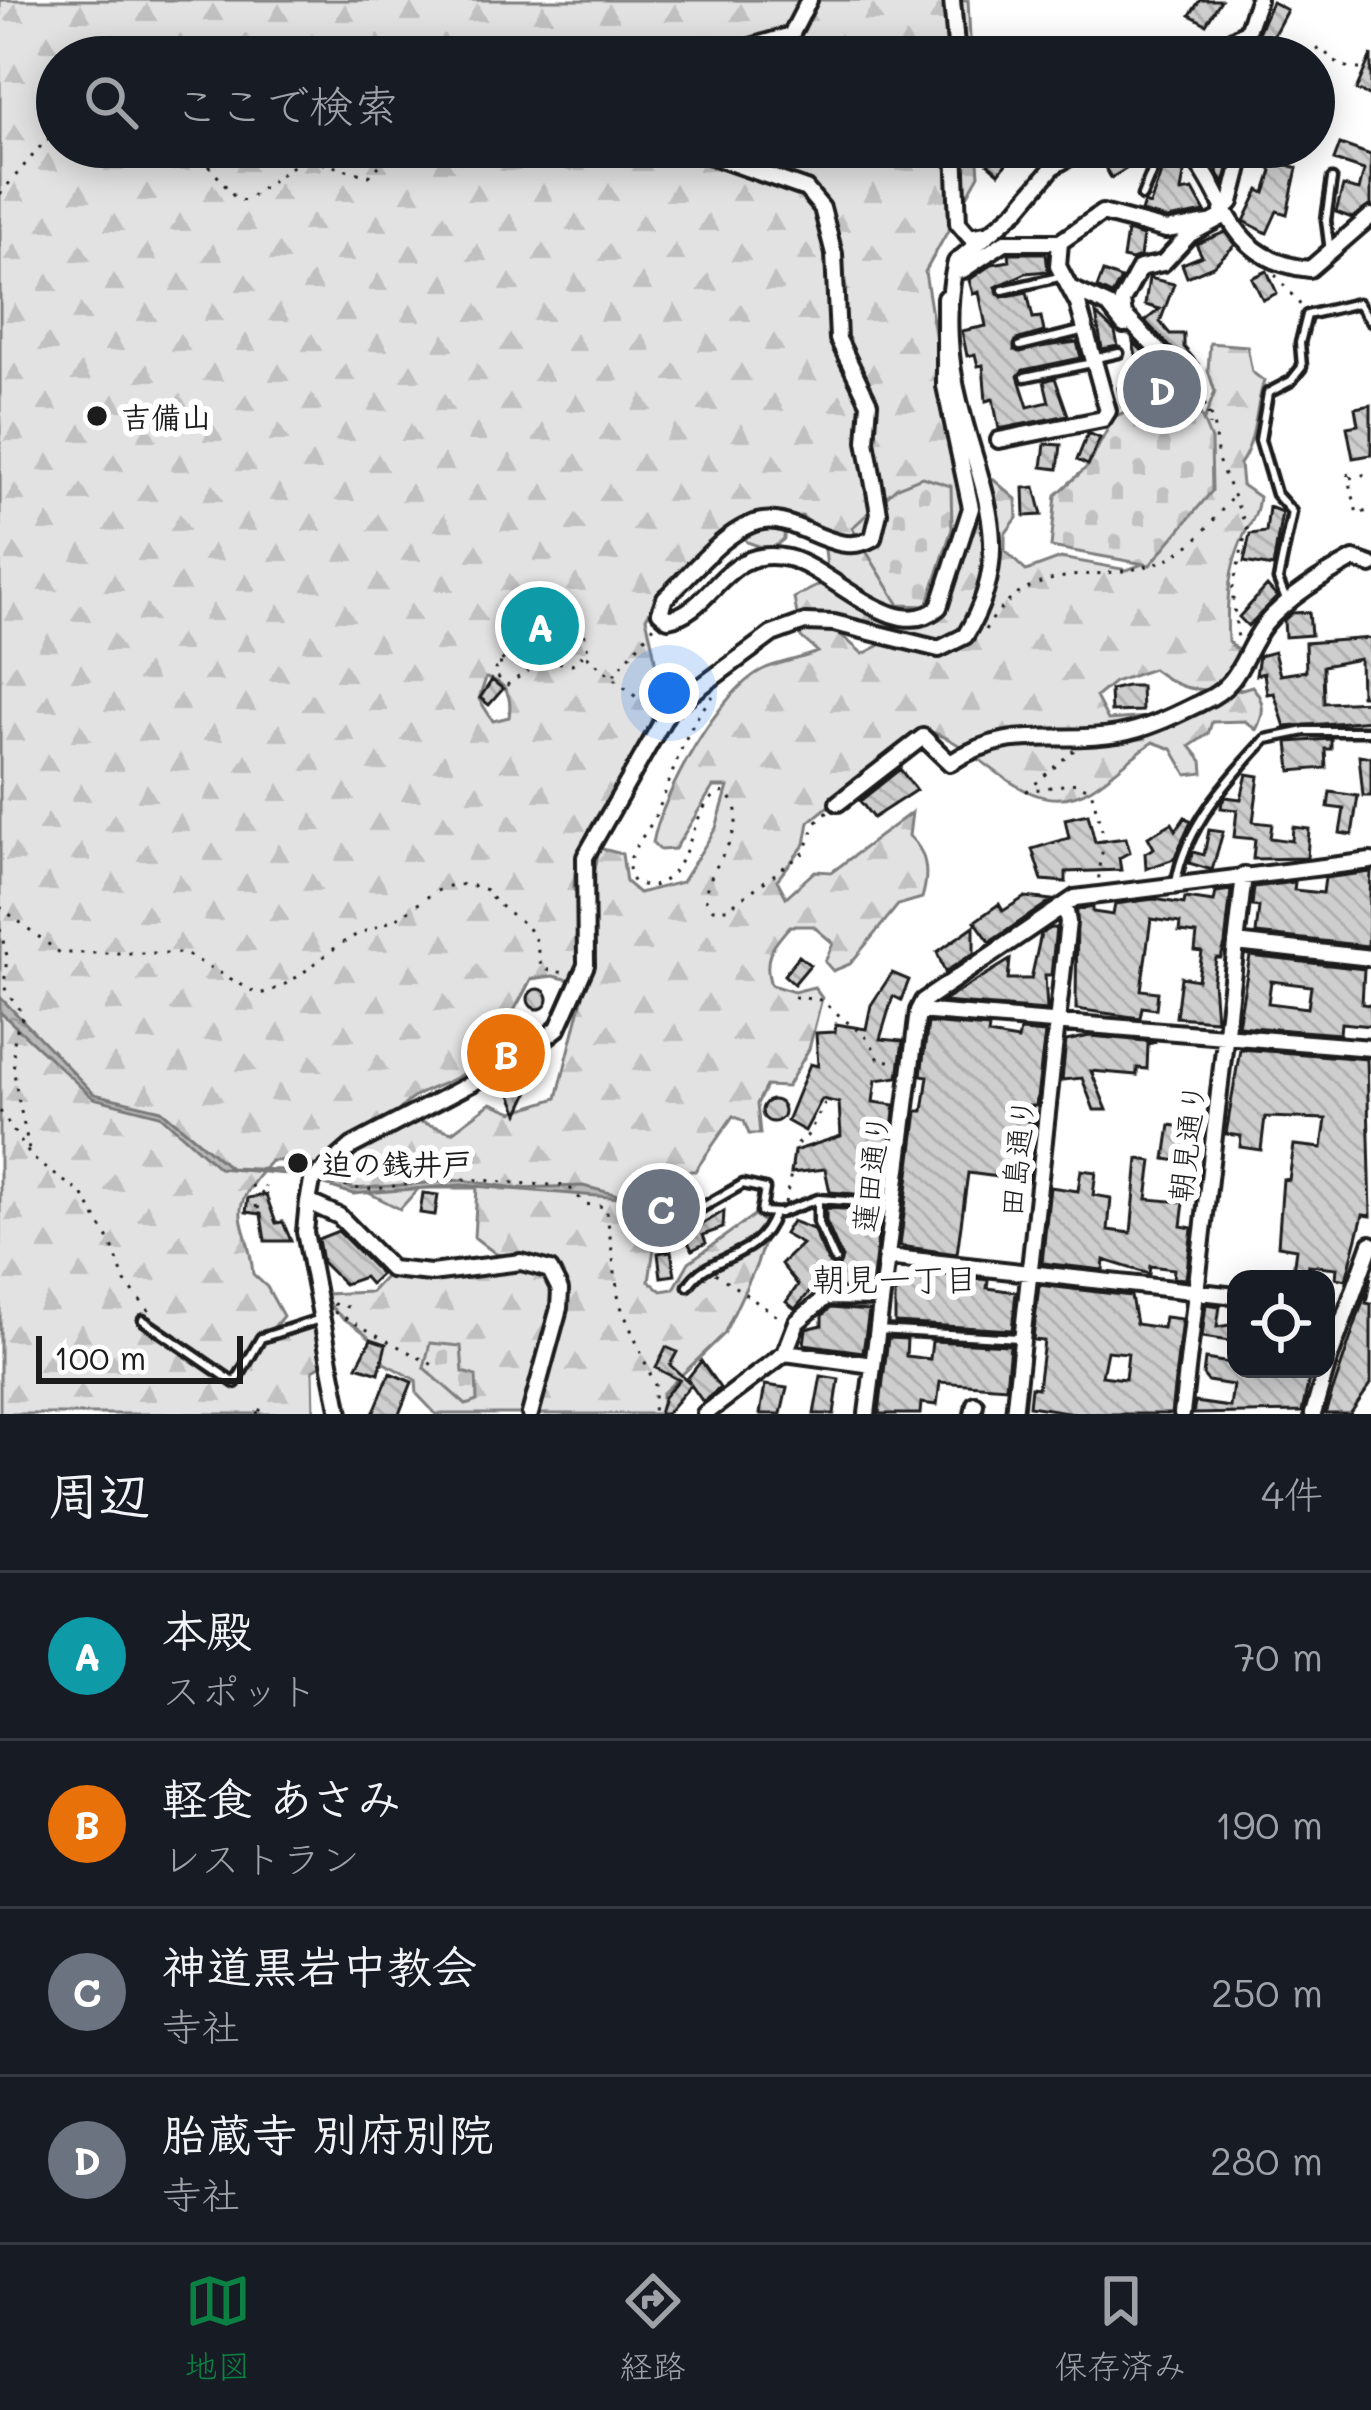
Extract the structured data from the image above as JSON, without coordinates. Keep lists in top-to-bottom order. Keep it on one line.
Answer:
{"streets":{"street":["朝見通り","田島通り","蓮田通り"]},"districts":["朝見一丁目"],"places":["吉備山","迫の銭井戸"],"scale_bar":"100 m","page":{"search":"ここで検索","pins":["D","A","B","C"],"scale":"100 m","heading":["周辺","4件"],"list":[{"mark":"A","name":"本殿","note":"スポット","value":"70 m"},{"mark":"B","name":"軽食 あさみ","note":"レストラン","value":"190 m"},{"mark":"C","name":"神道黒岩中教会","note":"寺社","value":"250 m"},{"mark":"D","name":"胎蔵寺 別府別院","note":"寺社","value":"280 m"}],"nav":["地図","経路","保存済み"]}}
